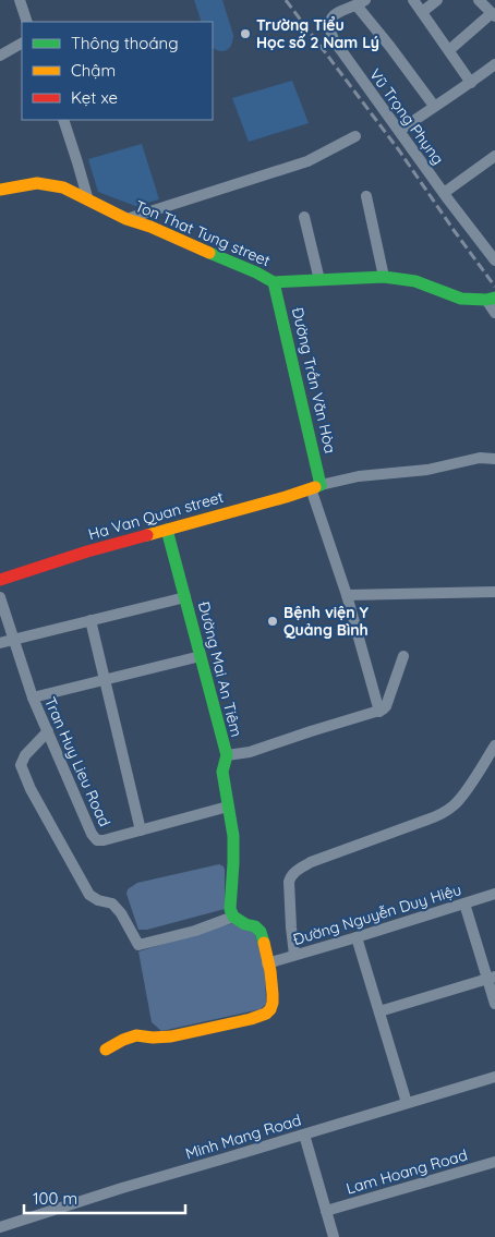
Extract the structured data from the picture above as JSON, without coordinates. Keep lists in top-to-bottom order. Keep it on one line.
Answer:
{"streets":{"street":["Vũ Trọng Phụng","Ton That Tung street","Đường Trần Văn Hòa","Ha Van Quan street","Đường Mai An Tiêm","Tran Huy Lieu Road","Đường Nguyễn Duy Hiệu","Minh Mang Road","Lam Hoang Road"]},"crossings":[["Ton That Tung street","Đường Trần Văn Hòa"],["Đường Trần Văn Hòa","Ha Van Quan street"],["Ha Van Quan street","Đường Mai An Tiêm"],["Đường Mai An Tiêm","Tran Huy Lieu Road"]],"places":["Trường Tiểu Học số 2 Nam Lý","Bệnh viện Y Quảng Bình"],"legend":["Thông thoáng","Chậm","Kẹt xe"],"scale_bar":"100 m"}
